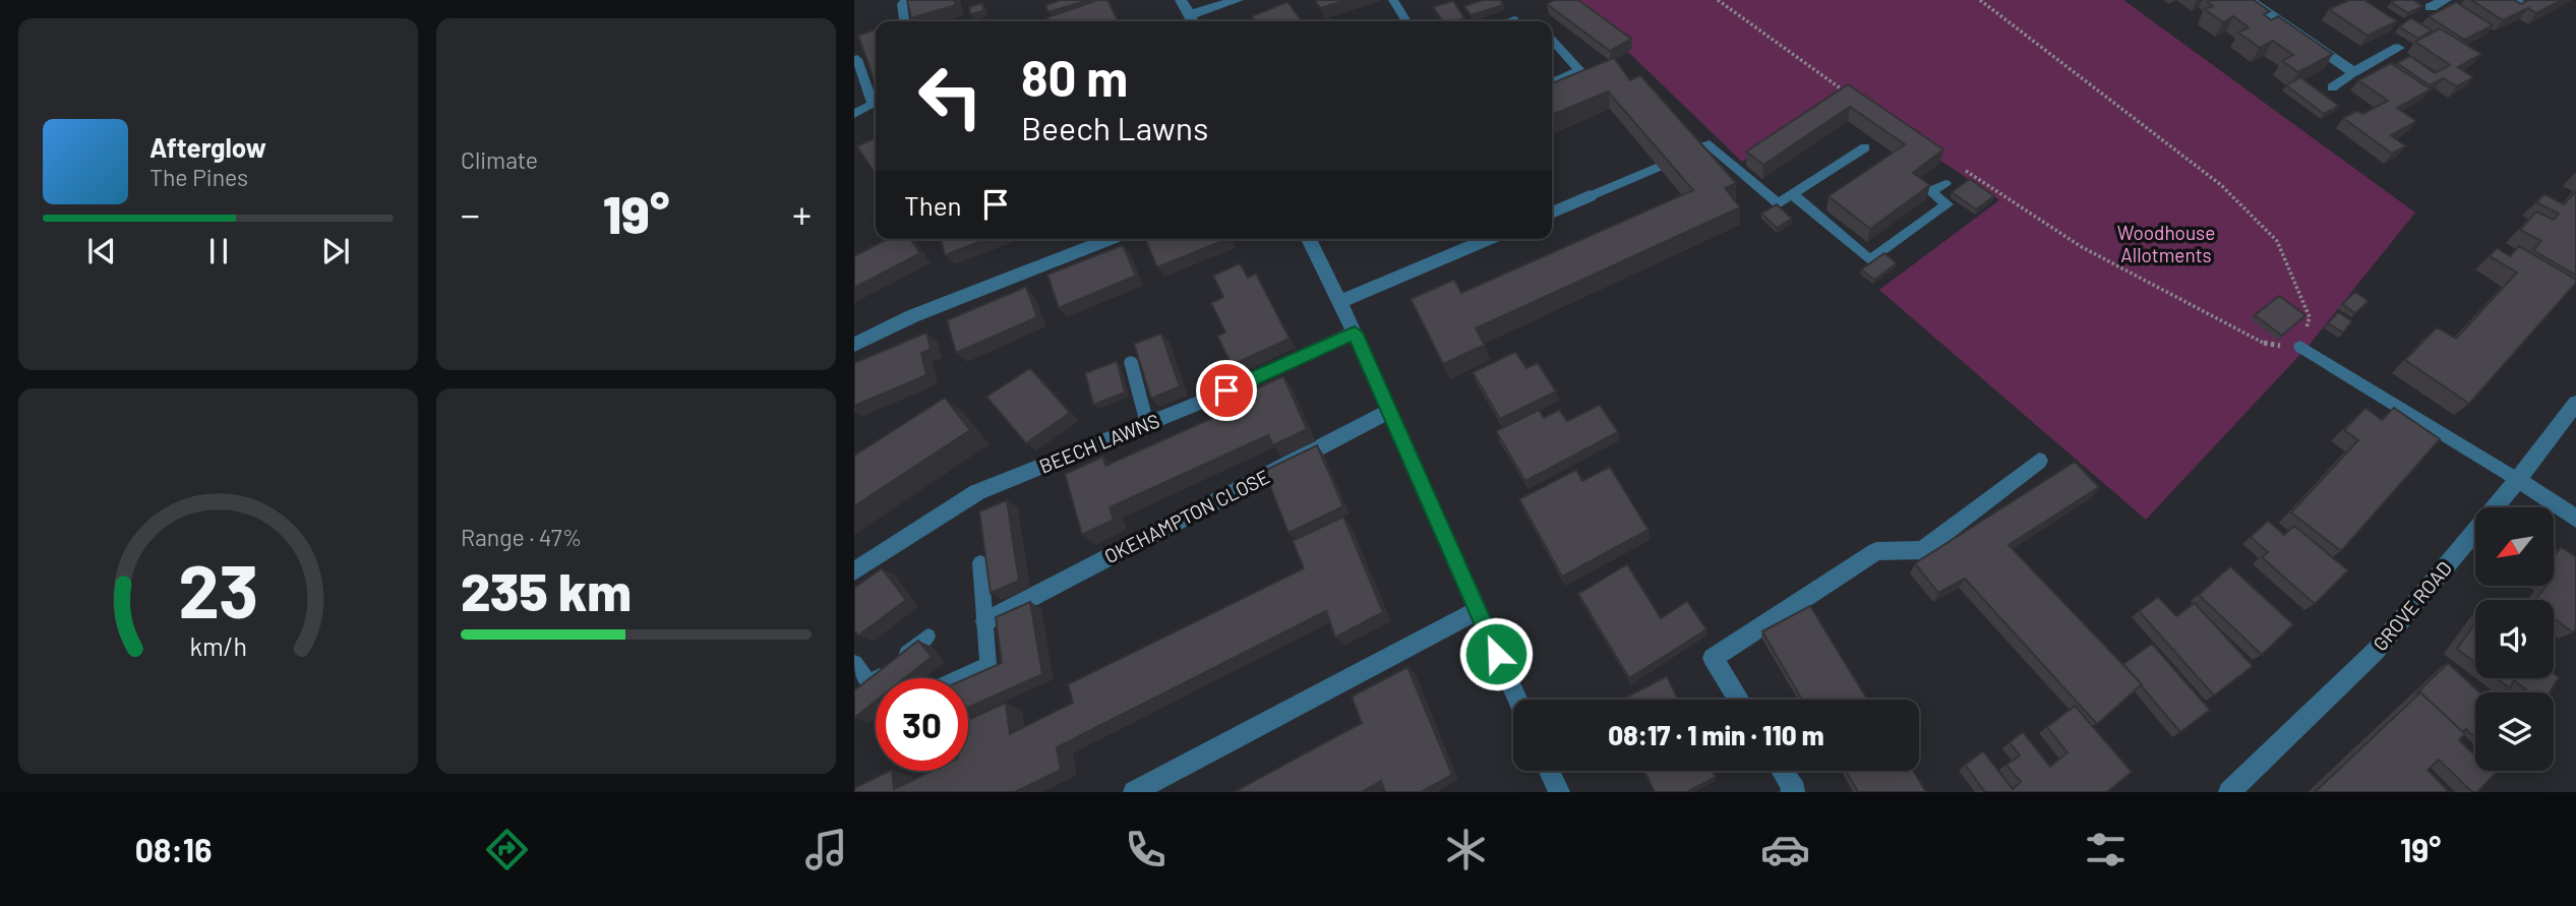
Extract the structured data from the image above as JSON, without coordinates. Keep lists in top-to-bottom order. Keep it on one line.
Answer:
{"streets":{"street":["BEECH LAWNS","OKEHAMPTON CLOSE","GROVE ROAD"]},"parks":["Woodhouse Allotments"],"north":"bottom left","page":{"tile":["Climate",["Range · 47%","235 km"]],"turn":["80 m","Beech Lawns"],"song":["Afterglow","The Pines"],"then":"Then","heat":["−","19°","+"],"limit":"30","trip":"08:17 · 1 min · 110 m","tabs":["08:16","19°"],"gauge":["23","km/h"]}}
